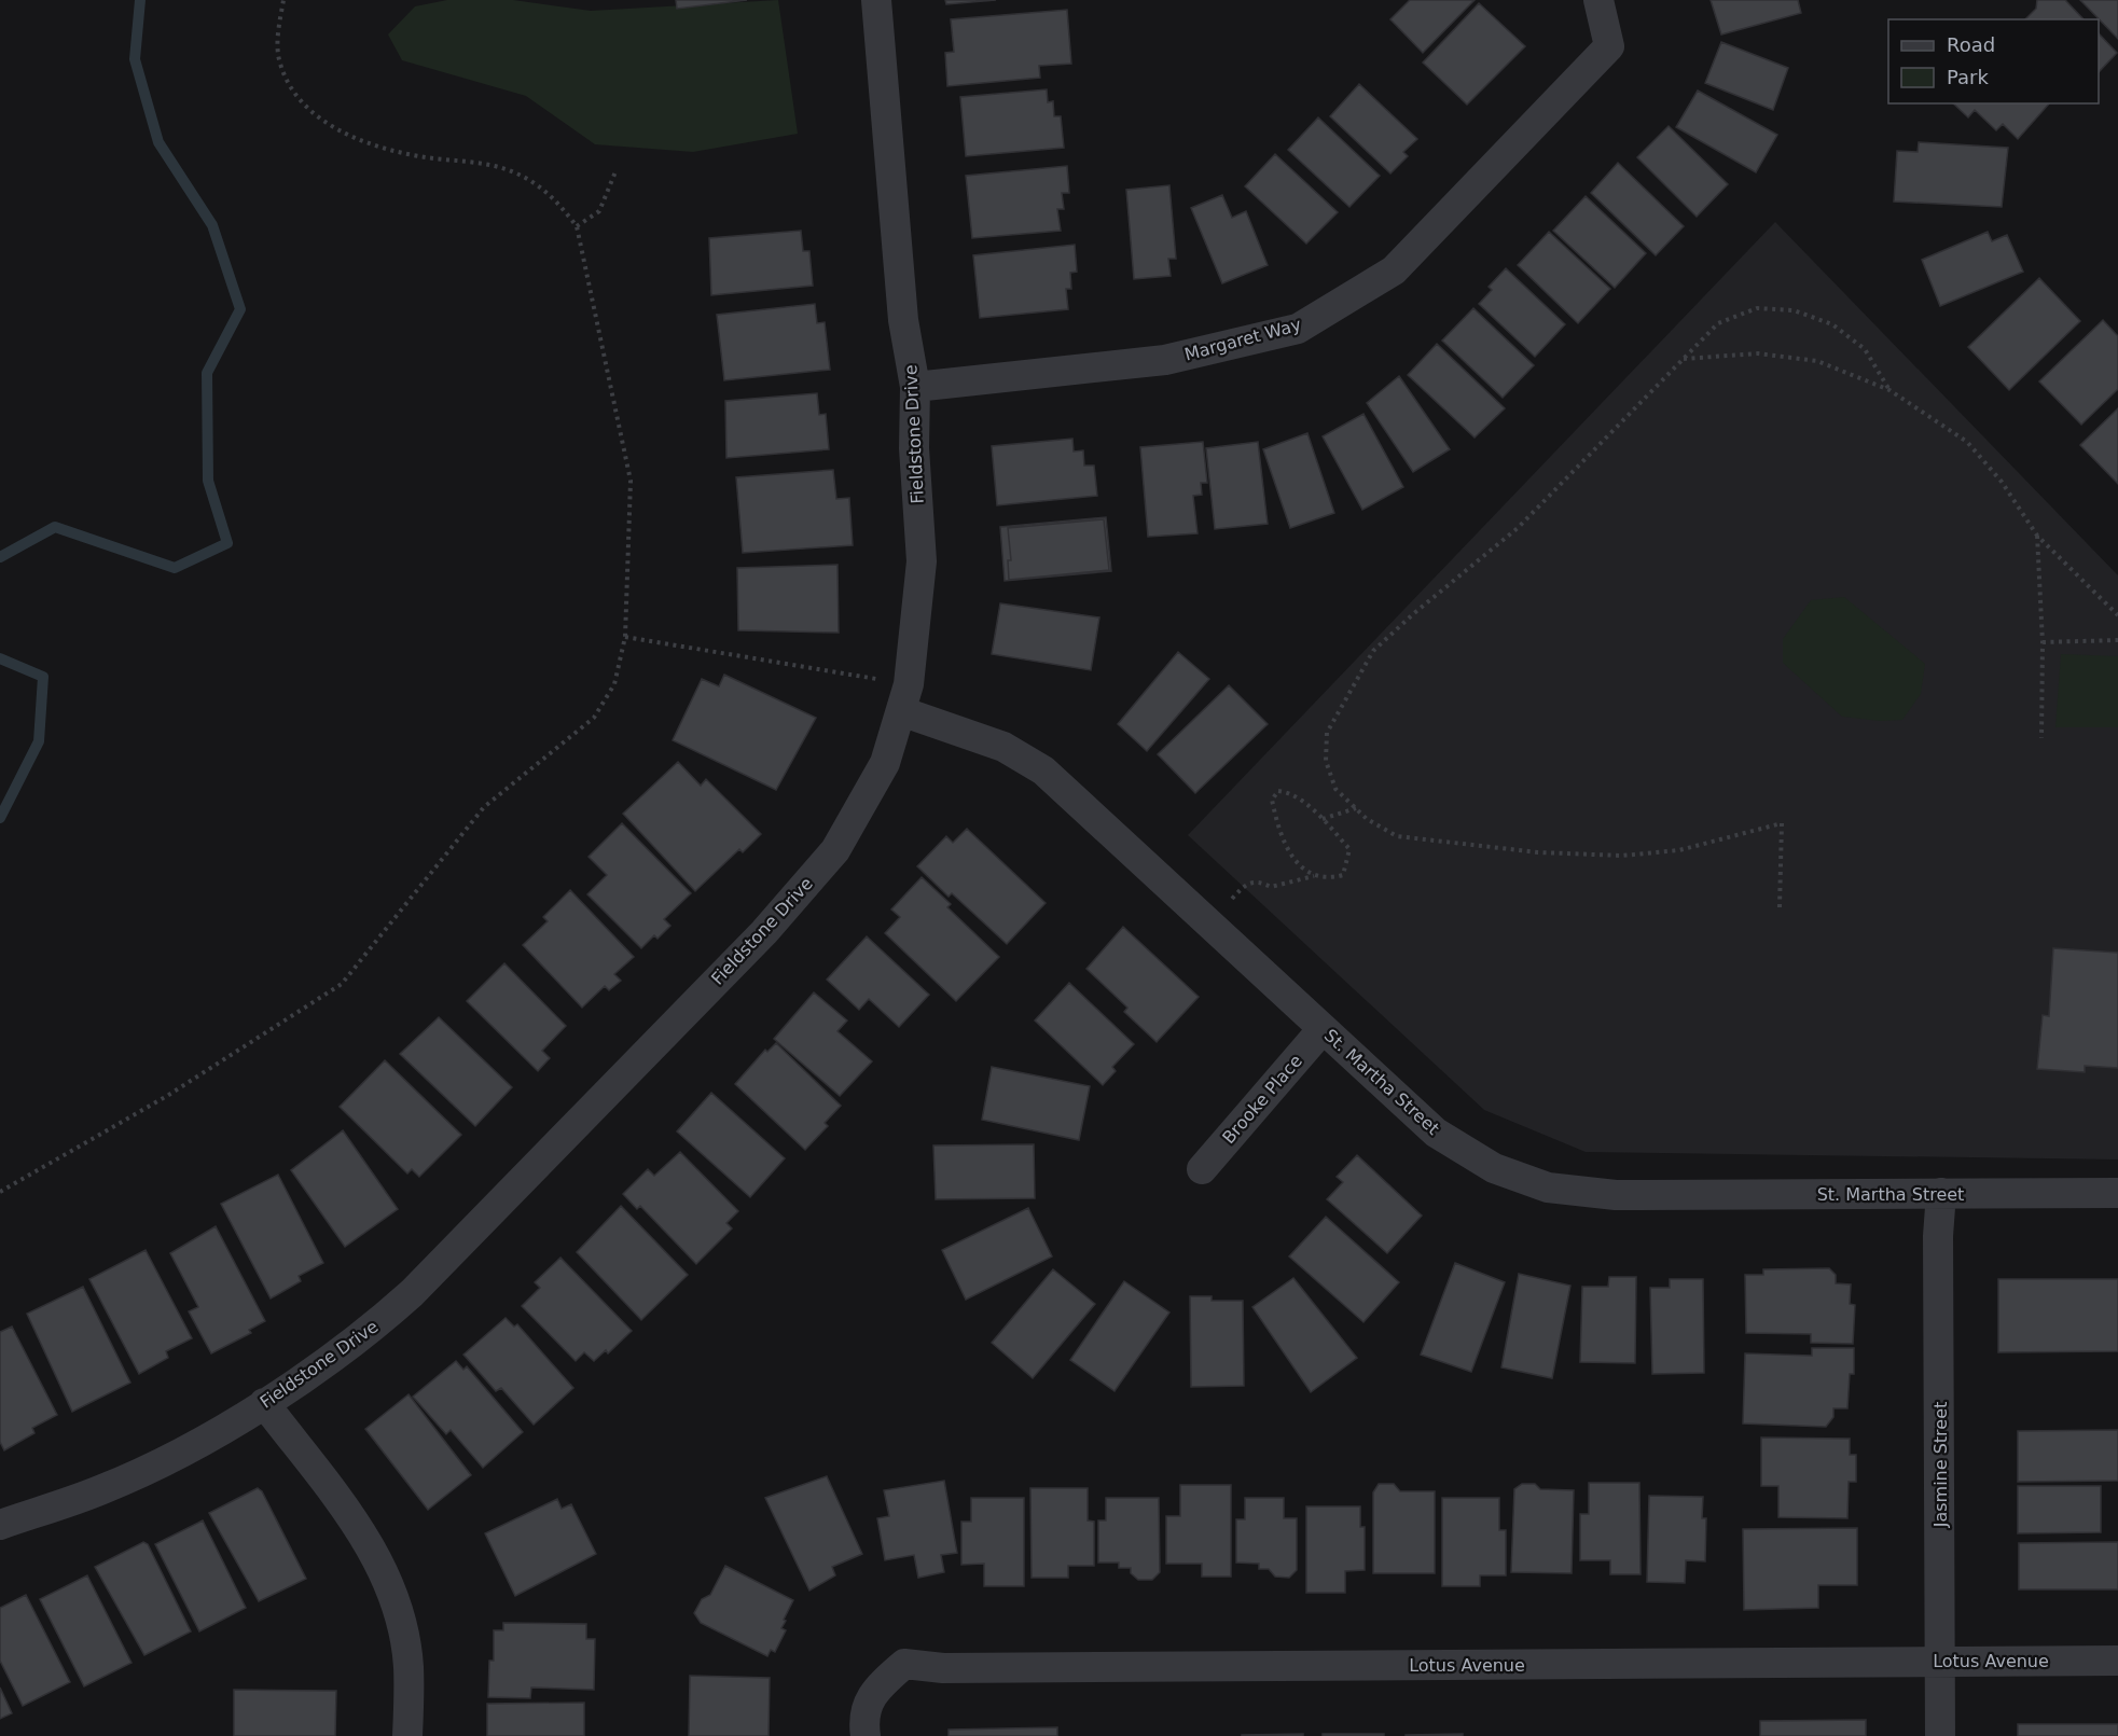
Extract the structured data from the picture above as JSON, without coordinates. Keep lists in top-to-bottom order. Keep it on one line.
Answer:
{"streets":{"street":["Margaret Way","Fieldstone Drive","St. Martha Street","Brooke Place","Jasmine Street","Lotus Avenue"]},"crossings":[["Margaret Way","Fieldstone Drive"],["Fieldstone Drive","St. Martha Street"],["St. Martha Street","Brooke Place"],["St. Martha Street","Jasmine Street"],["Jasmine Street","Lotus Avenue"]],"legend":["Road","Park"]}
